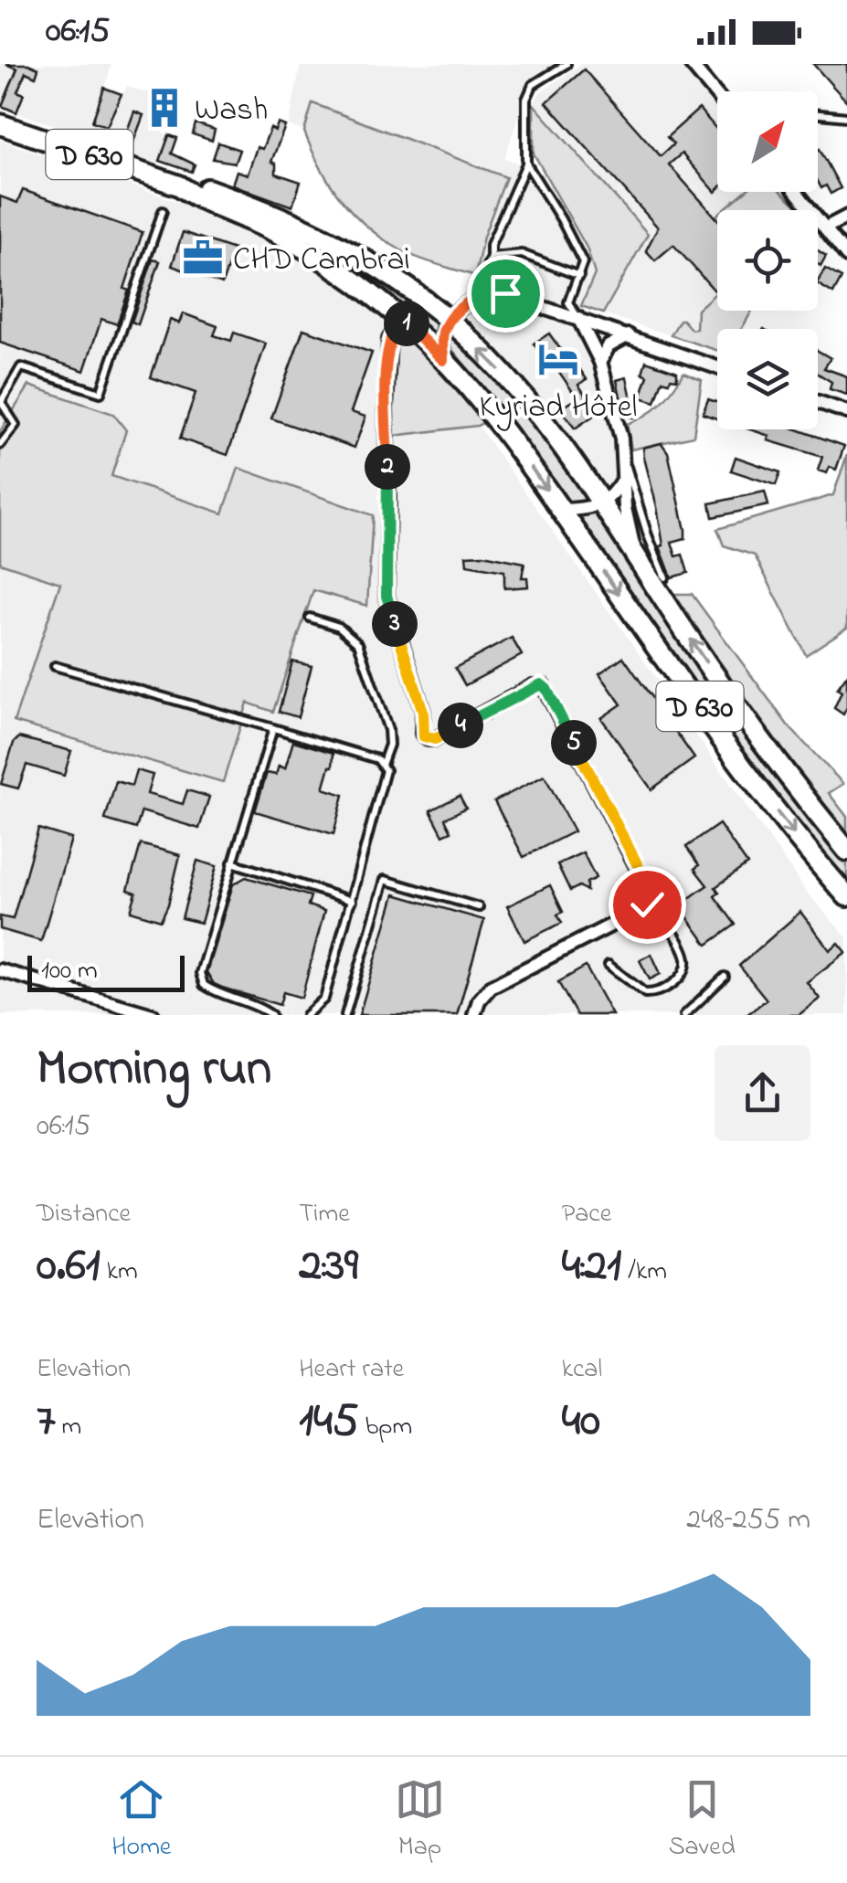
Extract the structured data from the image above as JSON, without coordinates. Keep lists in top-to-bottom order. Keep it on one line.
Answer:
{"streets":{"main road":["D 630"]},"places":{"building":["Wash"],"office":["CHD Cambrai"],"hotel":["Kyriad Hôtel"]},"scale_bar":"100 m","north":"top right","page":{"status":"06:15","pins":["1","2","3","4","5"],"scale":"100 m","heading":["Morning run","06:15"],"stats":[["Distance","0.61 km"],["Time","2:39"],["Pace","4:21 /km"],["Elevation","7 m"],["Heart rate","145 bpm"],["kcal","40"]],"chart":["Elevation","248–255 m"],"tabs":["Home","Map","Saved"]}}
